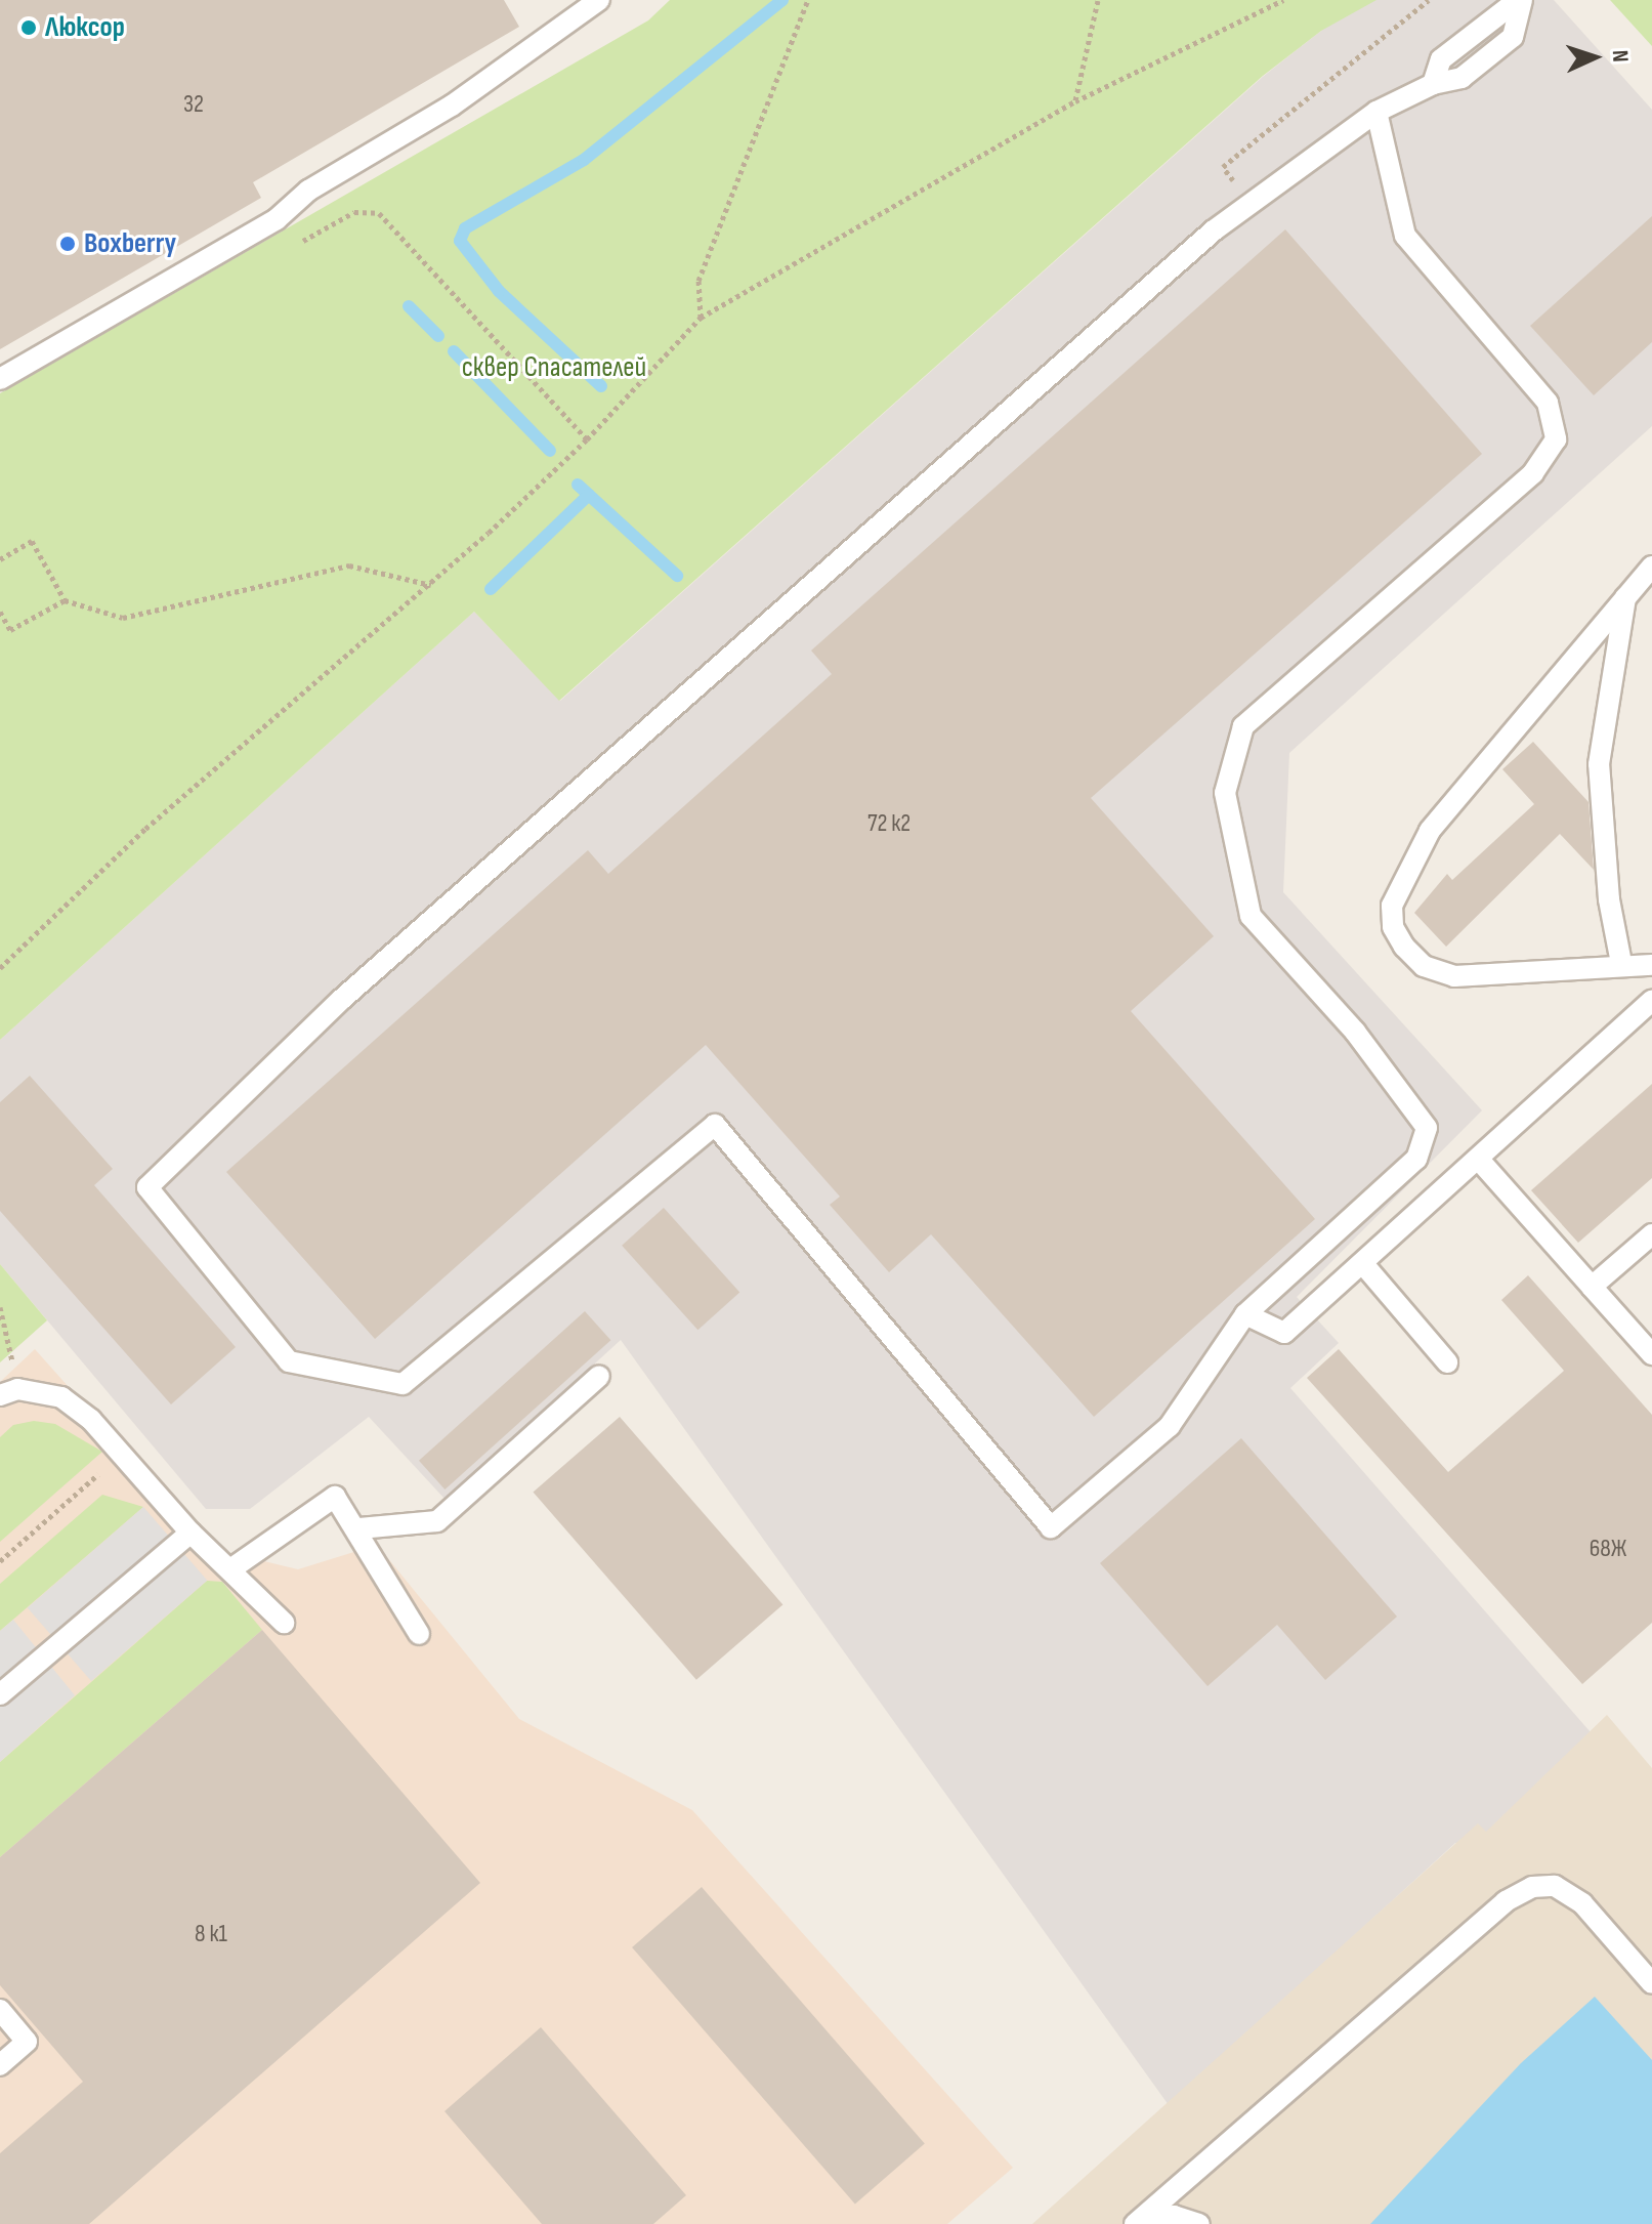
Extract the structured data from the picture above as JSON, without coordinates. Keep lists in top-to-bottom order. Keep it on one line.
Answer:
{"parks":["cквер Спасателей"],"places":["Люксор","Boxberry"],"house_numbers":["32","72 к2","68Ж","8 к1"],"north":"right"}
